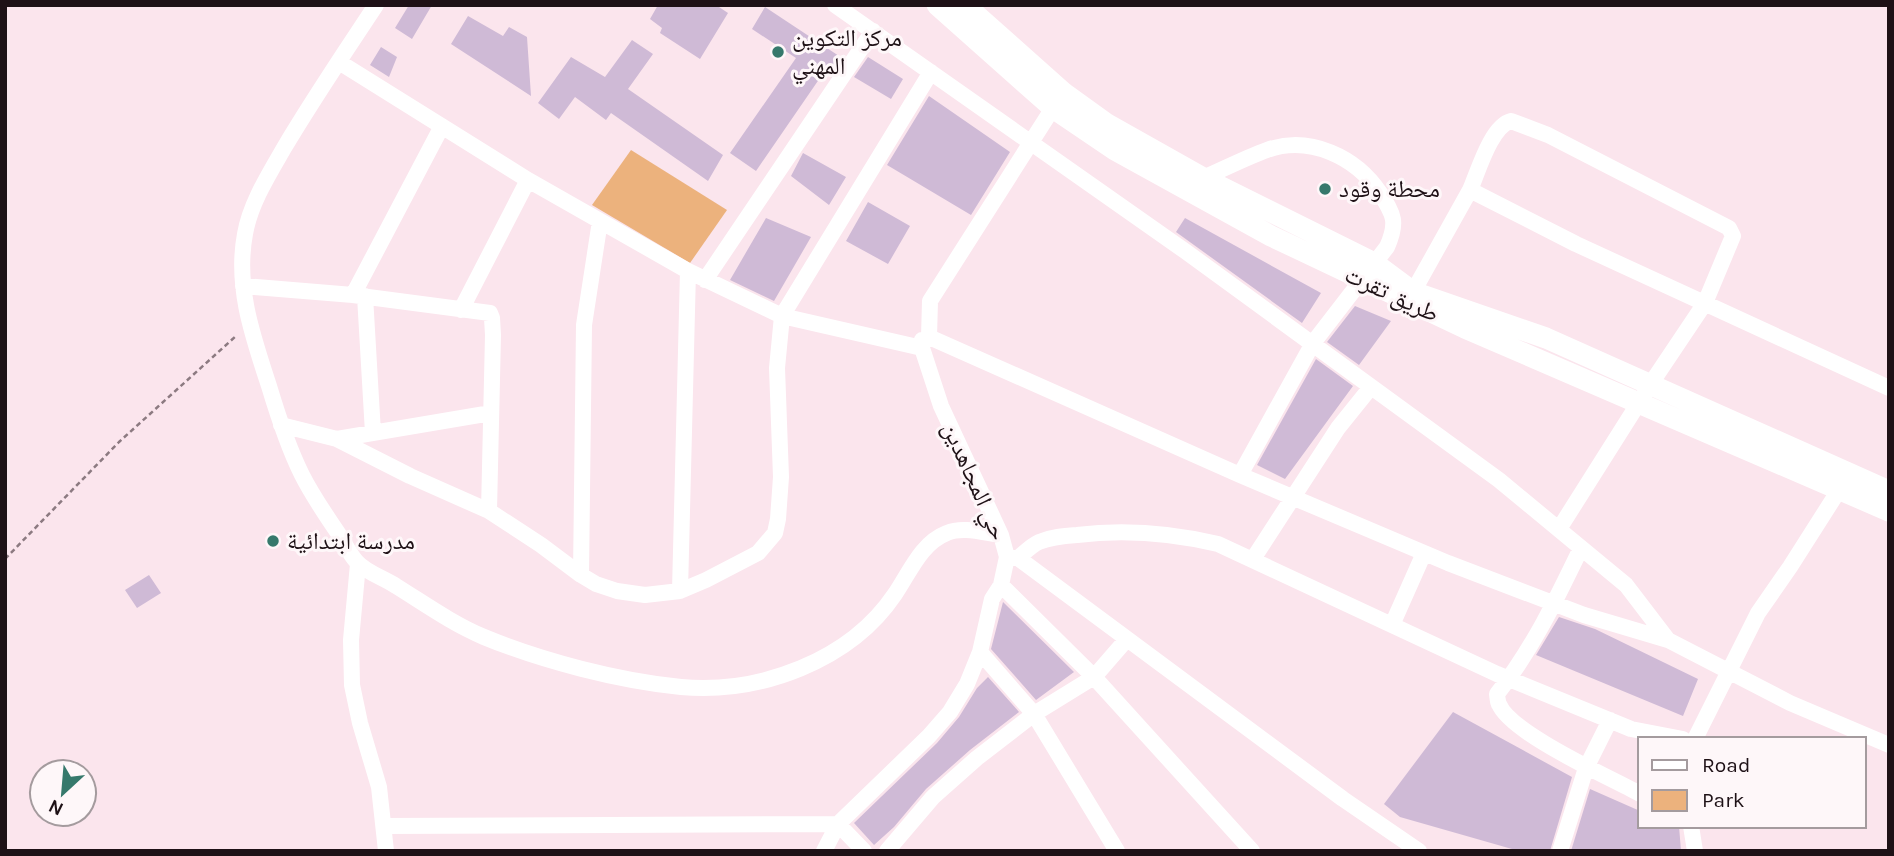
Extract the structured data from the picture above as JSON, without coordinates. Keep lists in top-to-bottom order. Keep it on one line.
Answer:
{"streets":{"main road":["طريق تقرت"],"street":["حي المجاهدين"]},"crossings":[["طريق تقرت","حي المجاهدين"]],"places":["مركز التكوين المهني","محطة وقود","مدرسة ابتدائية"],"legend":["Road","Park"],"north":"bottom left"}
